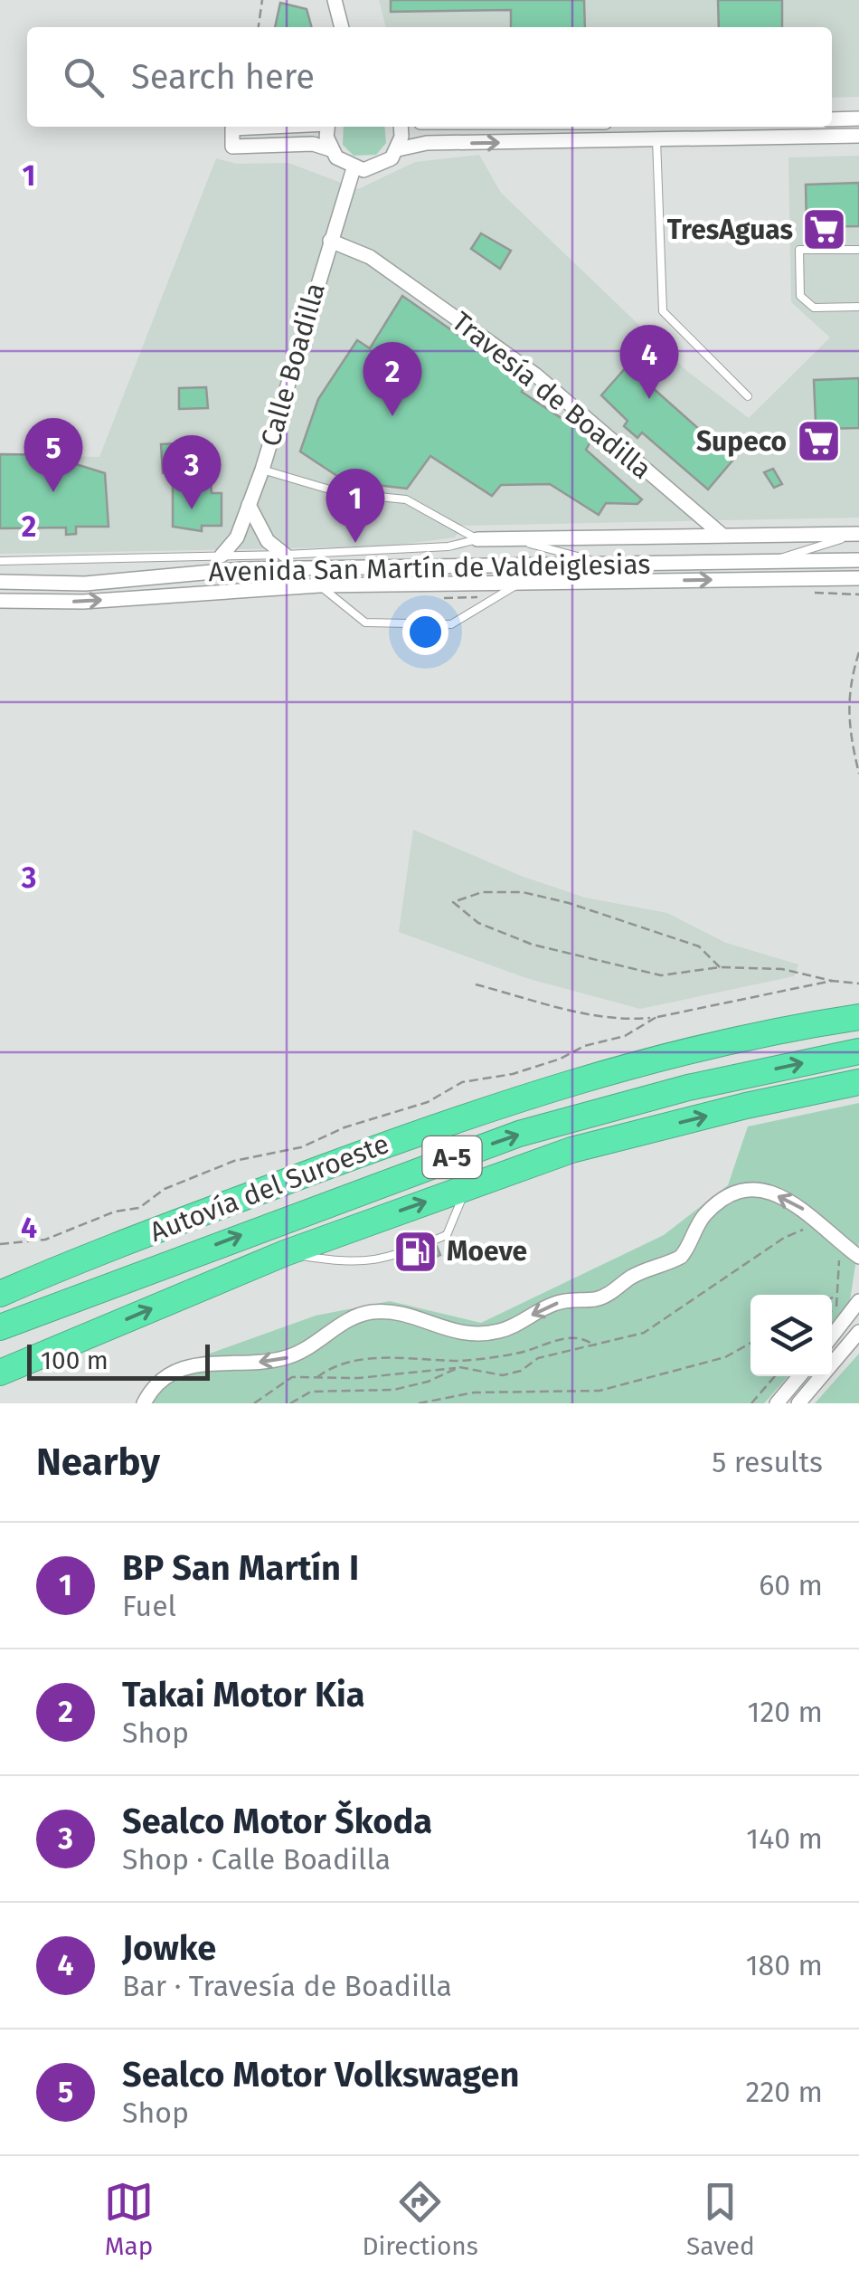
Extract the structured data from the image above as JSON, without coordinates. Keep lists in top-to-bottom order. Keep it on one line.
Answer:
{"streets":{"highway":["A-5","Autovía del Suroeste"],"street":["Calle Boadilla","Travesía de Boadilla","Avenida San Martín de Valdeiglesias"]},"crossings":[["Calle Boadilla","Travesía de Boadilla"]],"places":{"supermarket":["TresAguas","Supeco"],"fuel station":["Moeve"]},"scale_bar":"100 m","page":{"search":"Search here","pins":["4","2","5","3","1"],"scale":"100 m","heading":["Nearby","5 results"],"list":[{"mark":"1","name":"BP San Martín I","note":"Fuel","value":"60 m"},{"mark":"2","name":"Takai Motor Kia","note":"Shop","value":"120 m"},{"mark":"3","name":"Sealco Motor Škoda","note":"Shop · Calle Boadilla","value":"140 m"},{"mark":"4","name":"Jowke","note":"Bar · Travesía de Boadilla","value":"180 m"},{"mark":"5","name":"Sealco Motor Volkswagen","note":"Shop","value":"220 m"}],"nav":["Map","Directions","Saved"]},"grid":{"rows":["1","2","3","4"]}}
